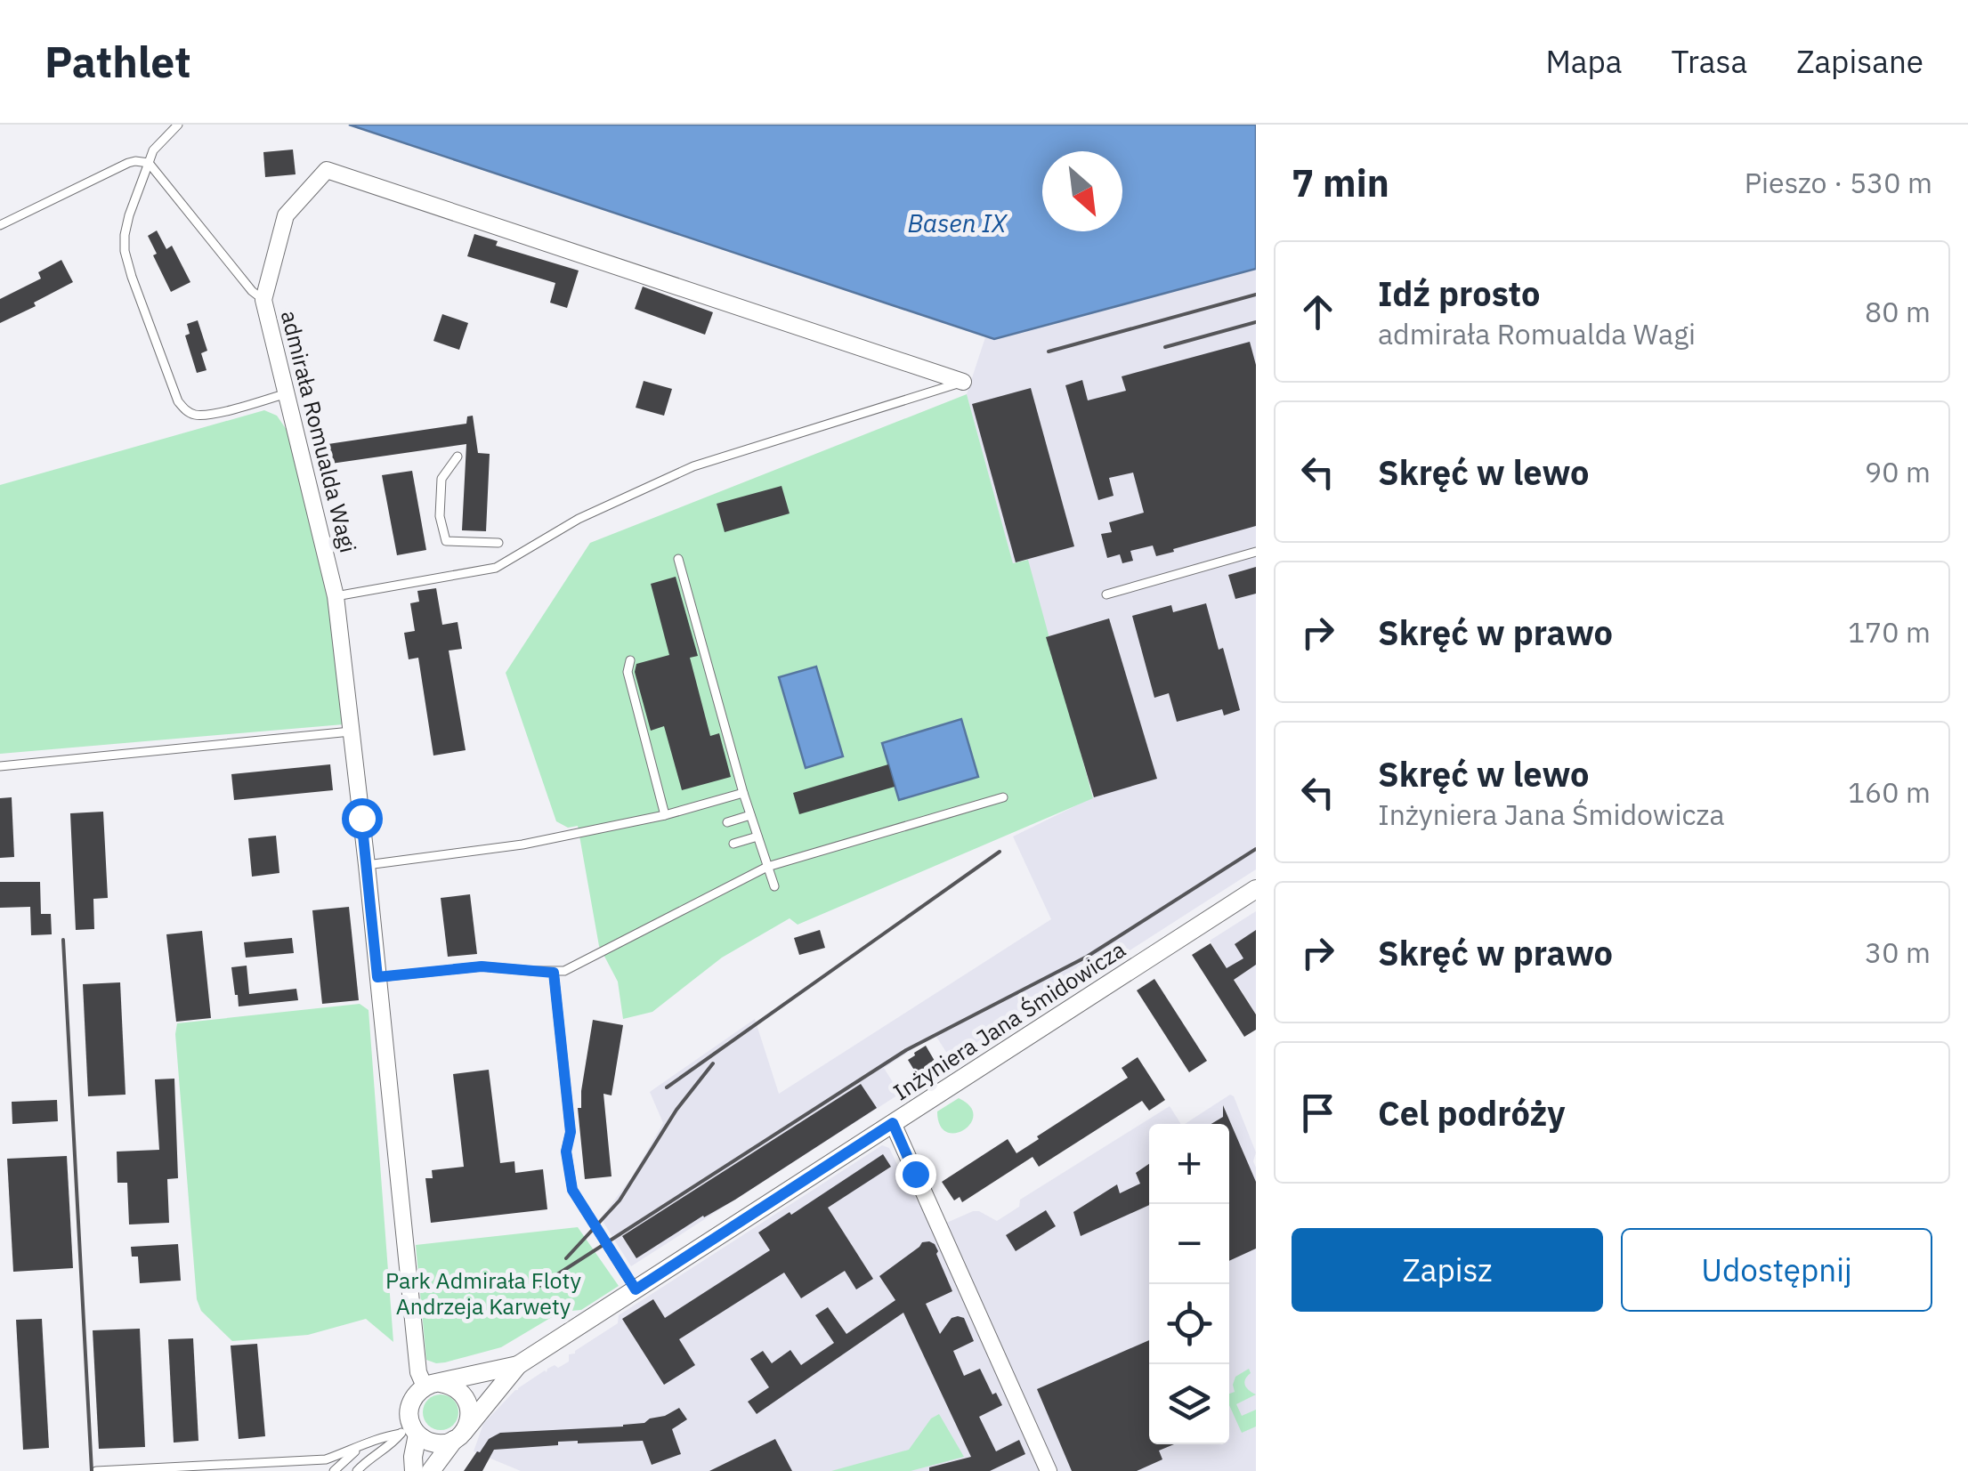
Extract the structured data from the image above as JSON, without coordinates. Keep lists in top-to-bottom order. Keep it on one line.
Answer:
{"streets":{"street":["admirała Romualda Wagi","Inżyniera Jana Śmidowicza"]},"crossings":[["admirała Romualda Wagi","Inżyniera Jana Śmidowicza"]],"water":["Basen IX"],"parks":["Park Admirała Floty Andrzeja Karwety"],"north":"bottom right","page":{"header":"Pathlet","nav":["Mapa","Trasa","Zapisane"],"heading":["7 min","Pieszo · 530 m"],"list":[["Idź prosto","admirała Romualda Wagi","80 m"],["Skręć w lewo","90 m"],["Skręć w prawo","170 m"],["Skręć w lewo","Inżyniera Jana Śmidowicza","160 m"],["Skręć w prawo","30 m"],"Cel podróży"],"map_buttons":["+","−"],"buttons":["Zapisz","Udostępnij"]}}
